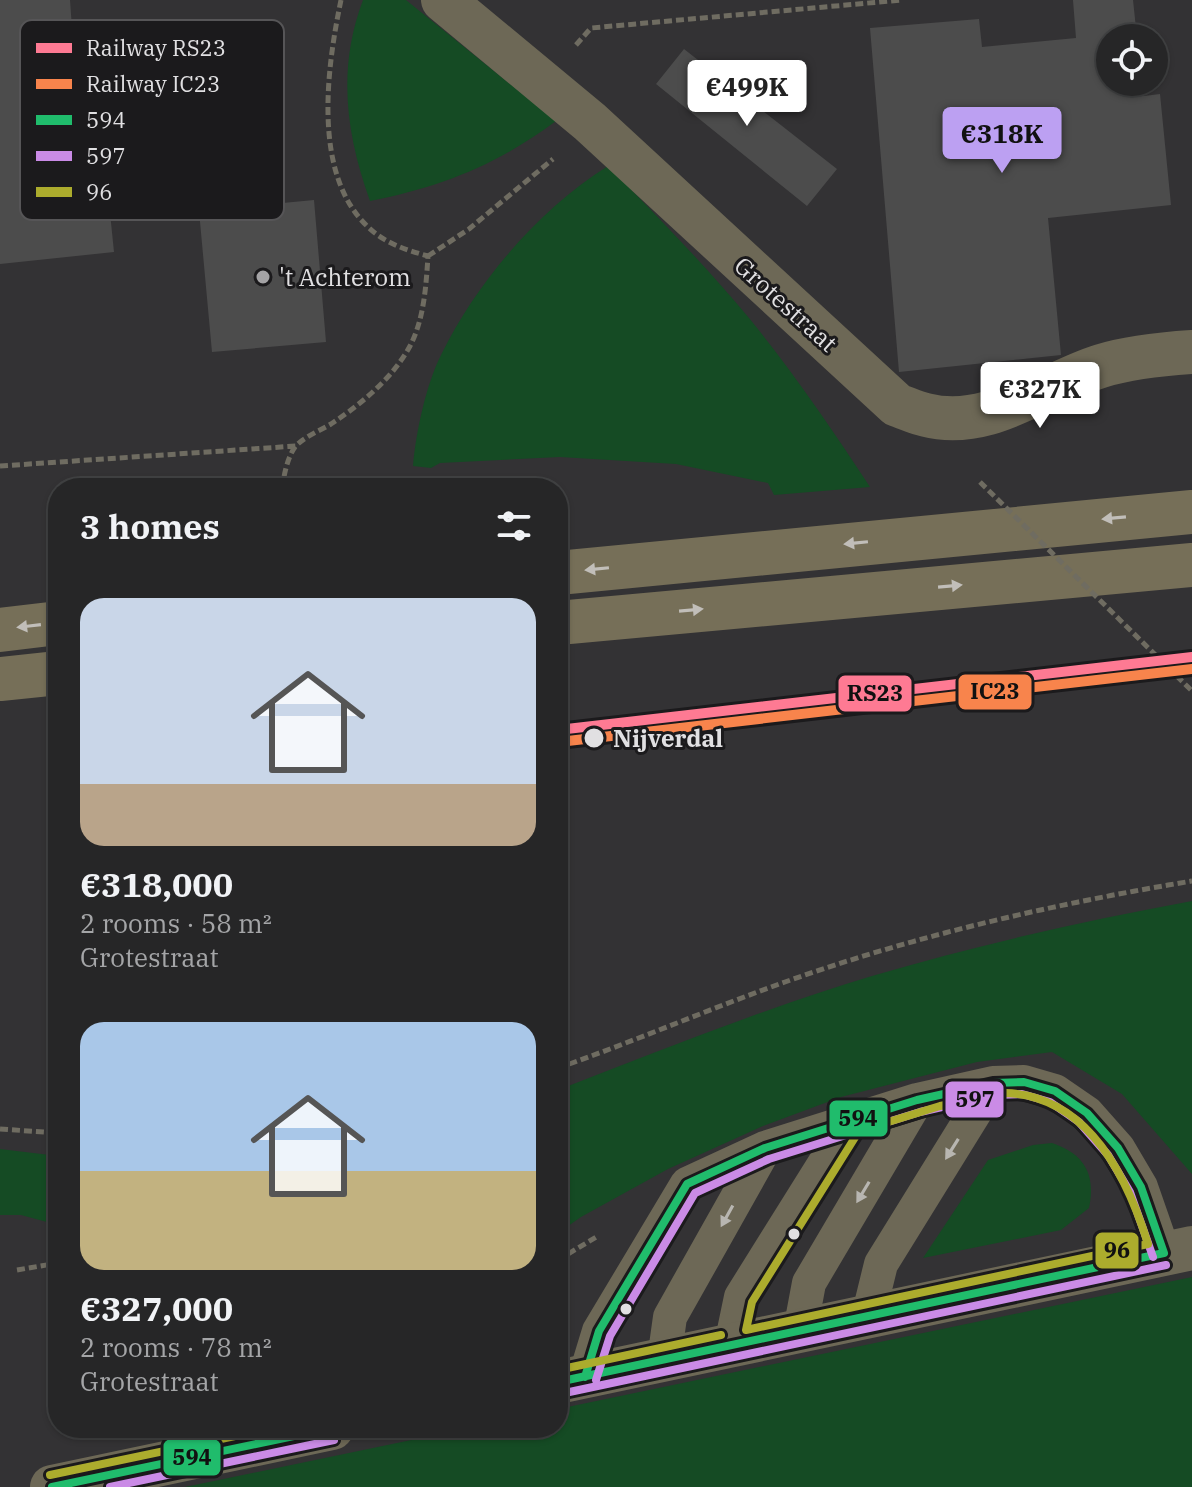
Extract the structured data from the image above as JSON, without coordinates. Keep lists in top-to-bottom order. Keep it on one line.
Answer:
{"streets":{"street":["Grotestraat"]},"places":["'t Achterom","Nijverdal"],"lines":["rail line RS23","rail line IC23","transit line 594","transit line 96","transit line 597"],"legend":["Railway RS23","Railway IC23","594","597","96"],"page":{"price":["€499K","€318K","€327K"],"heading":"3 homes","list":[{"name":"€318,000","note":"2 rooms · 58 m² · Grotestraat"},{"name":"€327,000","note":"2 rooms · 78 m² · Grotestraat"}]}}
